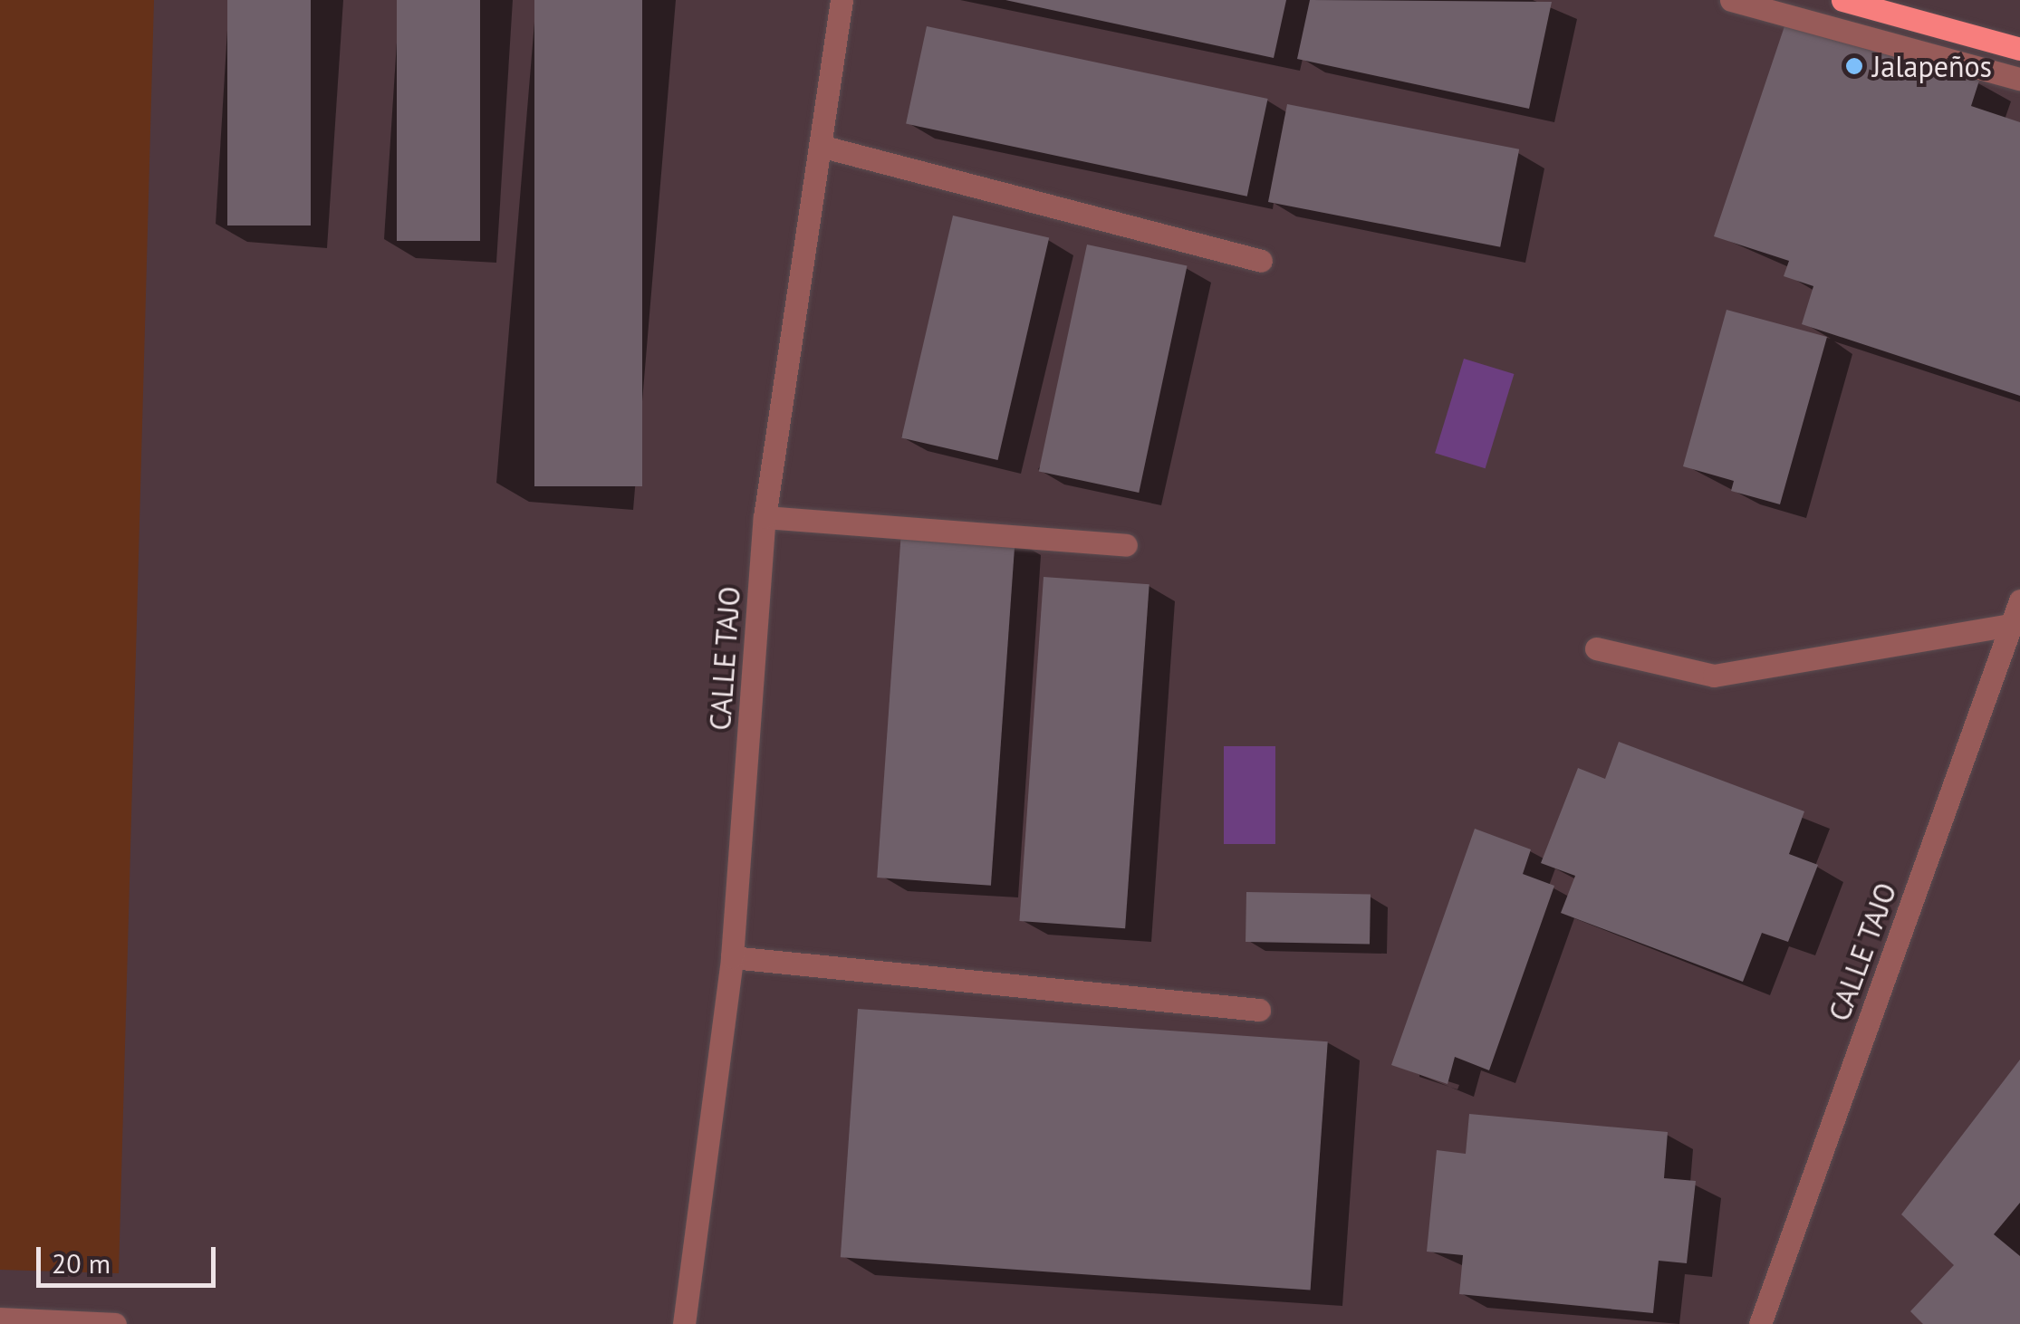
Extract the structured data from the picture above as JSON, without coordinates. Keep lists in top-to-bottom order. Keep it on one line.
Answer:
{"streets":{"street":["CALLE TAJO"]},"places":["Jalapeños"],"scale_bar":"20 m"}
